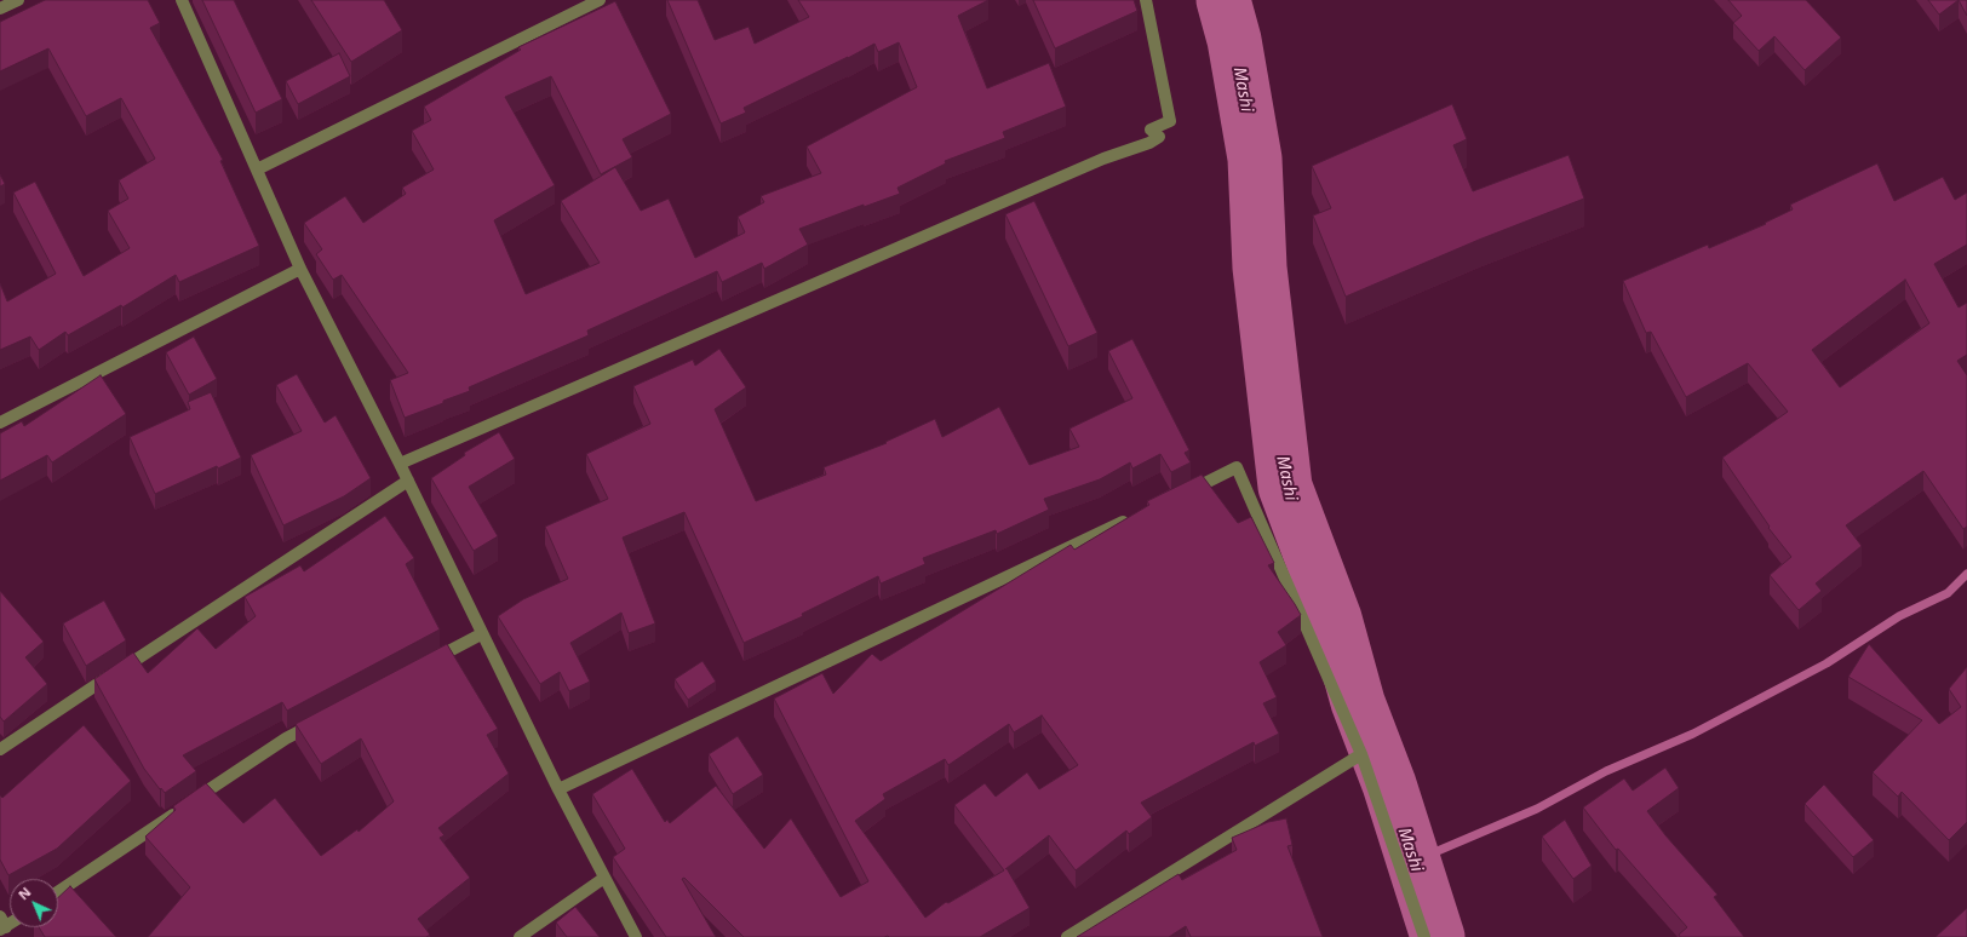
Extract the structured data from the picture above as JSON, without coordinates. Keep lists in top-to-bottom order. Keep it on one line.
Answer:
{"water":["Mashi"],"north":"top left"}
